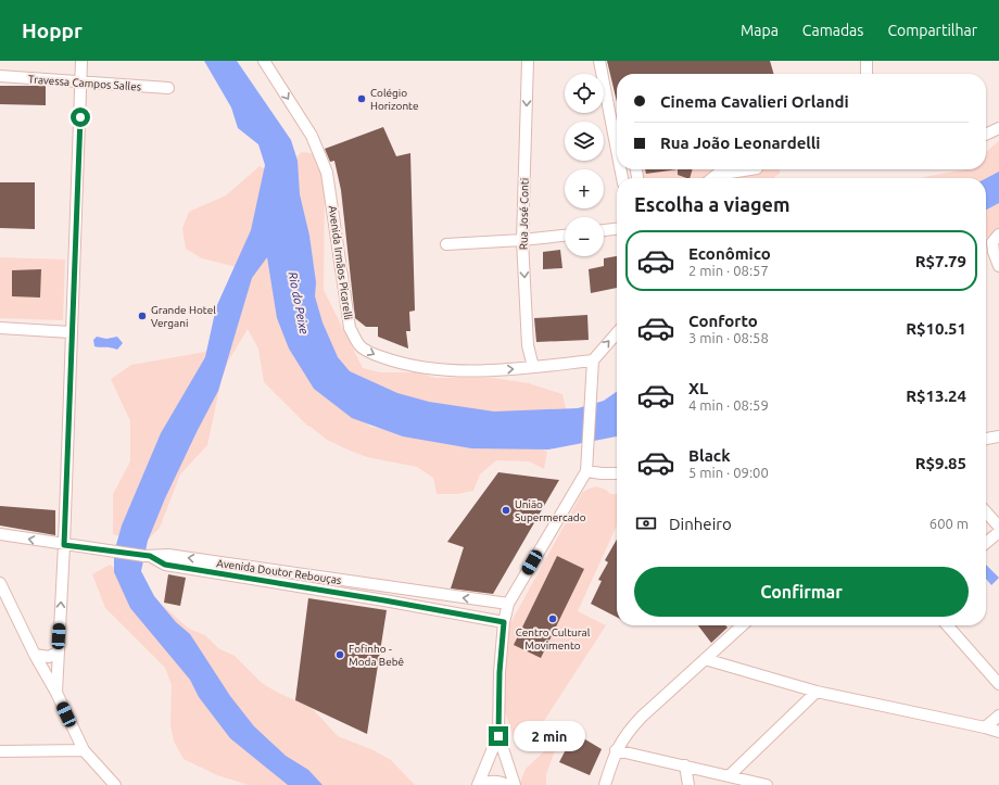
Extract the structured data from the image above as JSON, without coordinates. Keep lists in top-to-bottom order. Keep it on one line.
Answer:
{"streets":{"street":["Travessa Campos Salles","Rua José Conti","Avenida Irmãos Picarelli","Avenida Doutor Rebouças"]},"crossings":[["Rua José Conti","Avenida Irmãos Picarelli"]],"one_way":["Rua José Conti","Avenida Irmãos Picarelli"],"water":["Rio do Peixe"],"places":["Colégio Horizonte","Grande Hotel Vergani","União Supermercado","Centro Cultural Movimento","Fofinho - Moda Bebê"],"page":{"header":"Hoppr","nav":["Mapa","Camadas","Compartilhar"],"map_buttons":["+","−"],"banner":["Cinema Cavalieri Orlandi","Rua João Leonardelli"],"heading":"Escolha a viagem","list":[{"name":"Econômico","note":"2 min · 08:57","value":"R$7.79"},{"name":"Conforto","note":"3 min · 08:58","value":"R$10.51"},{"name":"XL","note":"4 min · 08:59","value":"R$13.24"},{"name":"Black","note":"5 min · 09:00","value":"R$9.85"}],"pay":["Dinheiro","600 m"],"buttons":"Confirmar","bubble":"2 min"}}
